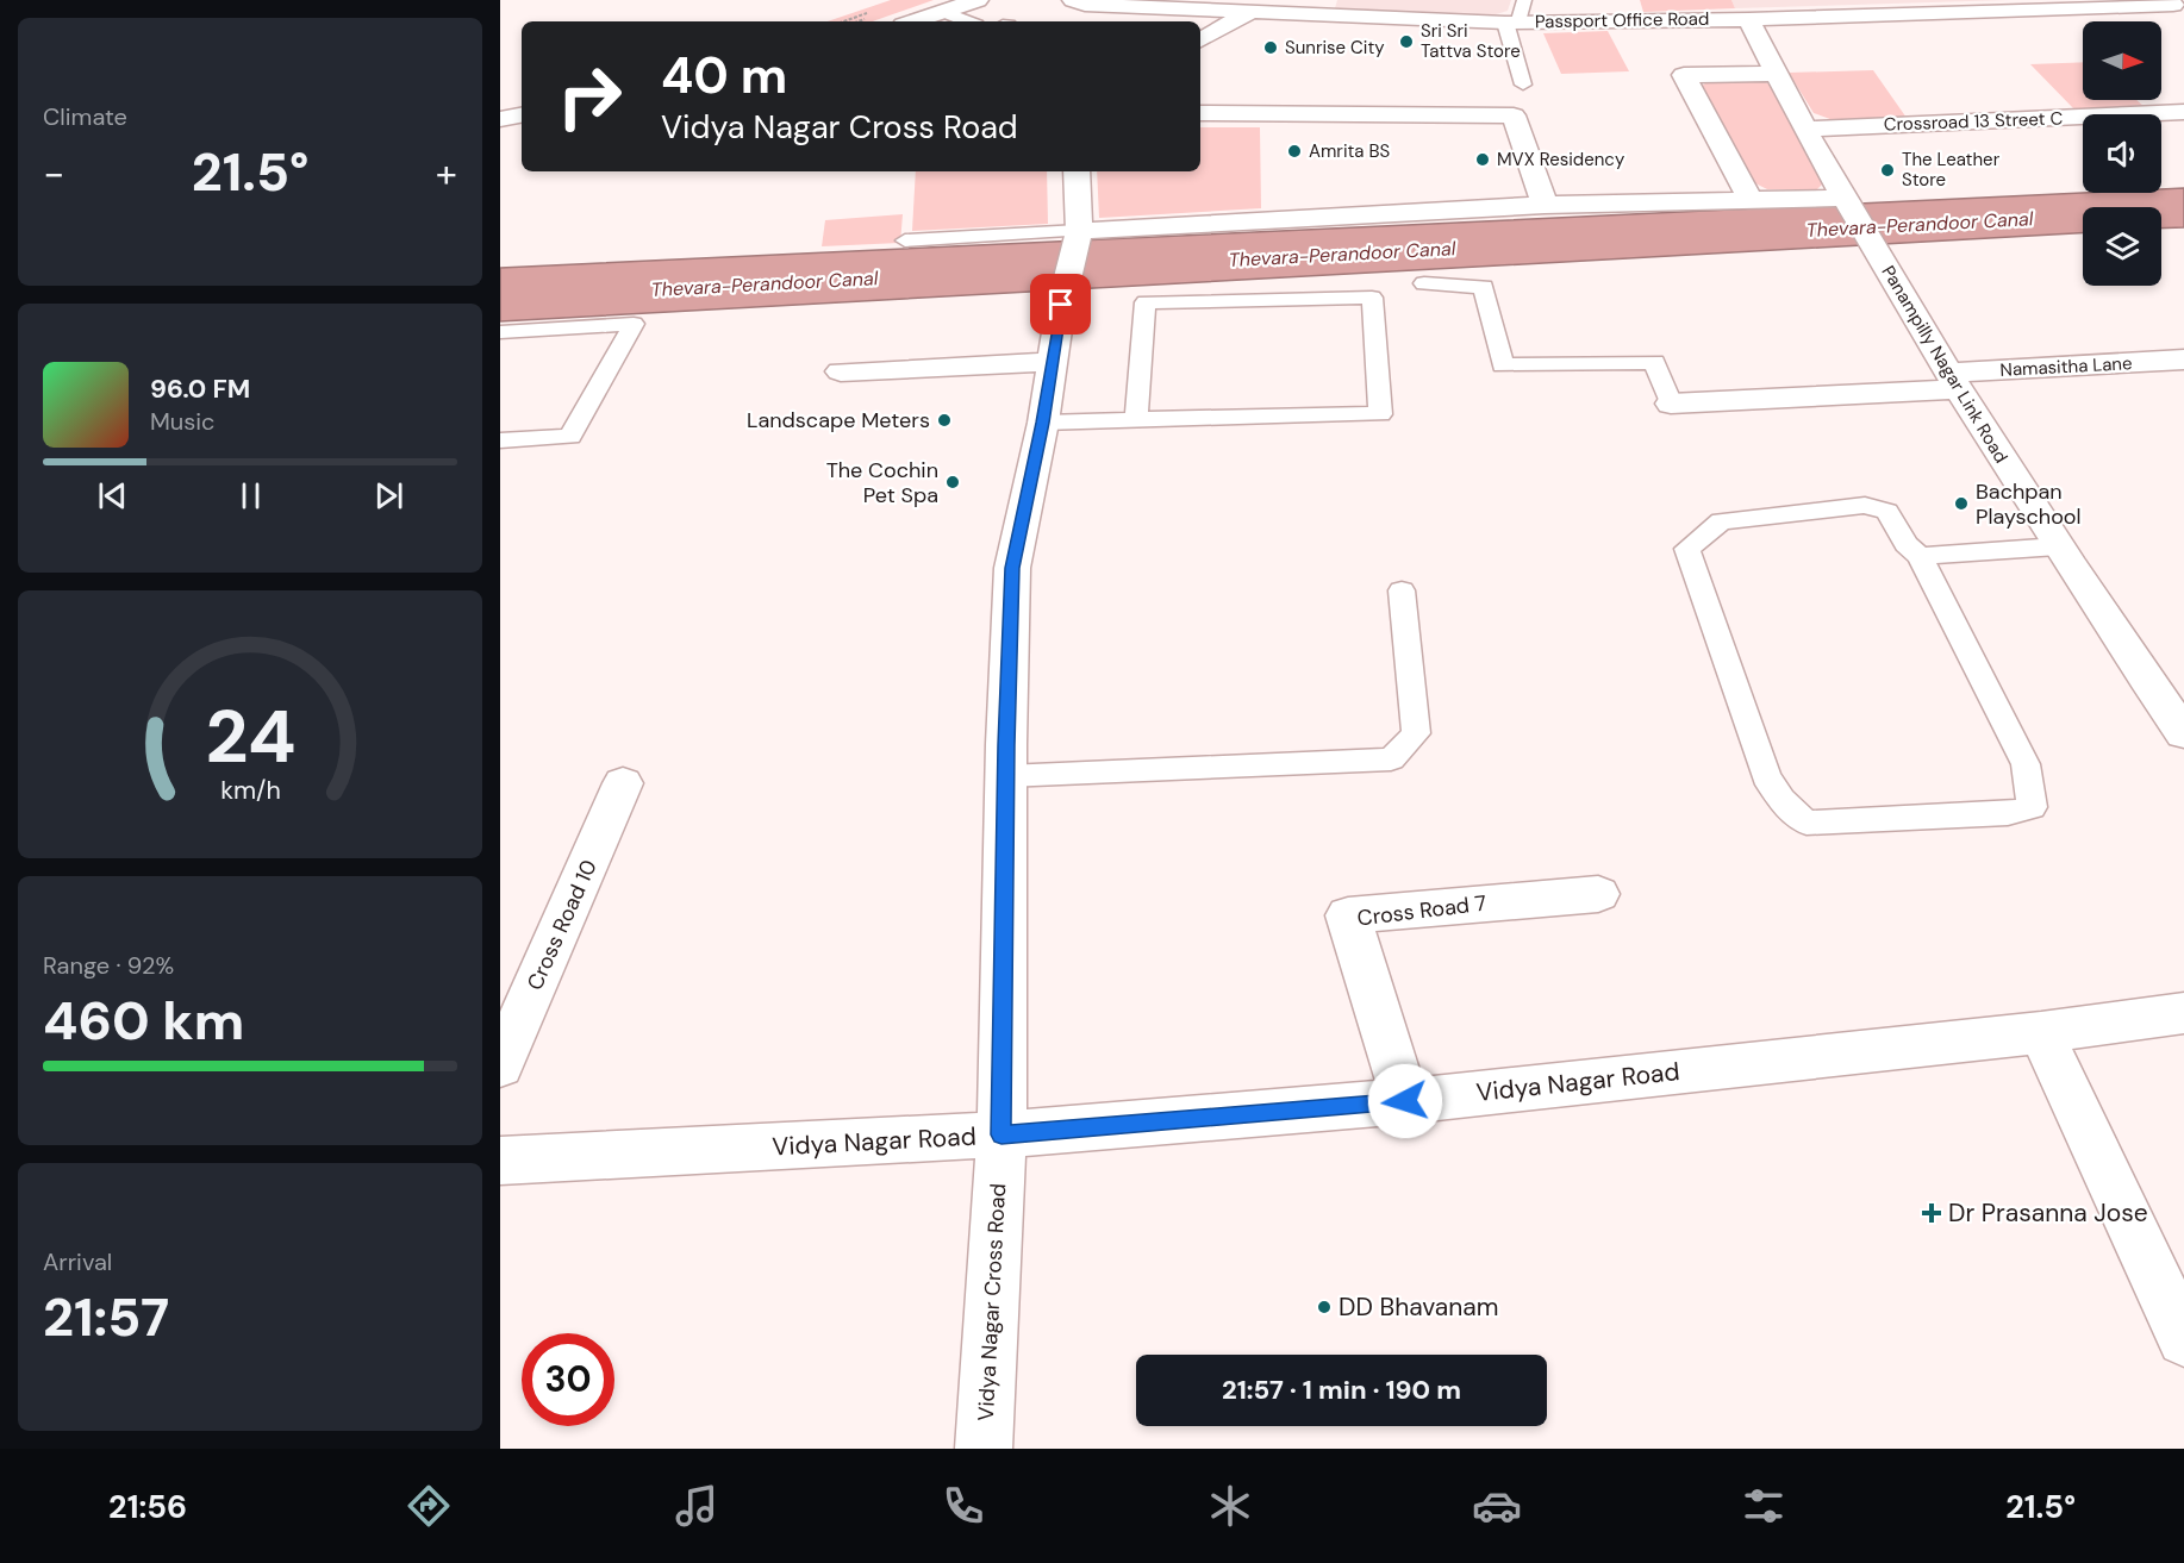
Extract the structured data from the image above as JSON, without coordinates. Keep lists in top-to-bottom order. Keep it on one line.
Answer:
{"streets":{"street":["Passport Office Road","Crossroad 13 Street C","Panampilly Nagar Link Road","Namasitha Lane","Cross Road 7","Cross Road 10","Vidya Nagar Road","Vidya Nagar Cross Road"]},"crossings":[["Passport Office Road","Panampilly Nagar Link Road"],["Crossroad 13 Street C","Panampilly Nagar Link Road"],["Panampilly Nagar Link Road","Namasitha Lane"],["Cross Road 7","Vidya Nagar Road"],["Vidya Nagar Road","Vidya Nagar Cross Road"]],"water":["Thevara-Perandoor Canal"],"places":{"other":["Sri Sri Tattva Store","Sunrise City","Amrita BS","MVX Residency","The Leather Store","Landscape Meters","The Cochin Pet Spa","Bachpan Playschool","DD Bhavanam"],"health":["Dr Prasanna Jose"]},"north":"right","page":{"tile":["Climate",["Range · 92%","460 km"],["Arrival","21:57"]],"turn":["40 m","Vidya Nagar Cross Road"],"heat":["−","21.5°","+"],"song":["96.0 FM","Music"],"limit":"30","trip":"21:57 · 1 min · 190 m","tabs":["21:56","21.5°"],"gauge":["24","km/h"]}}
